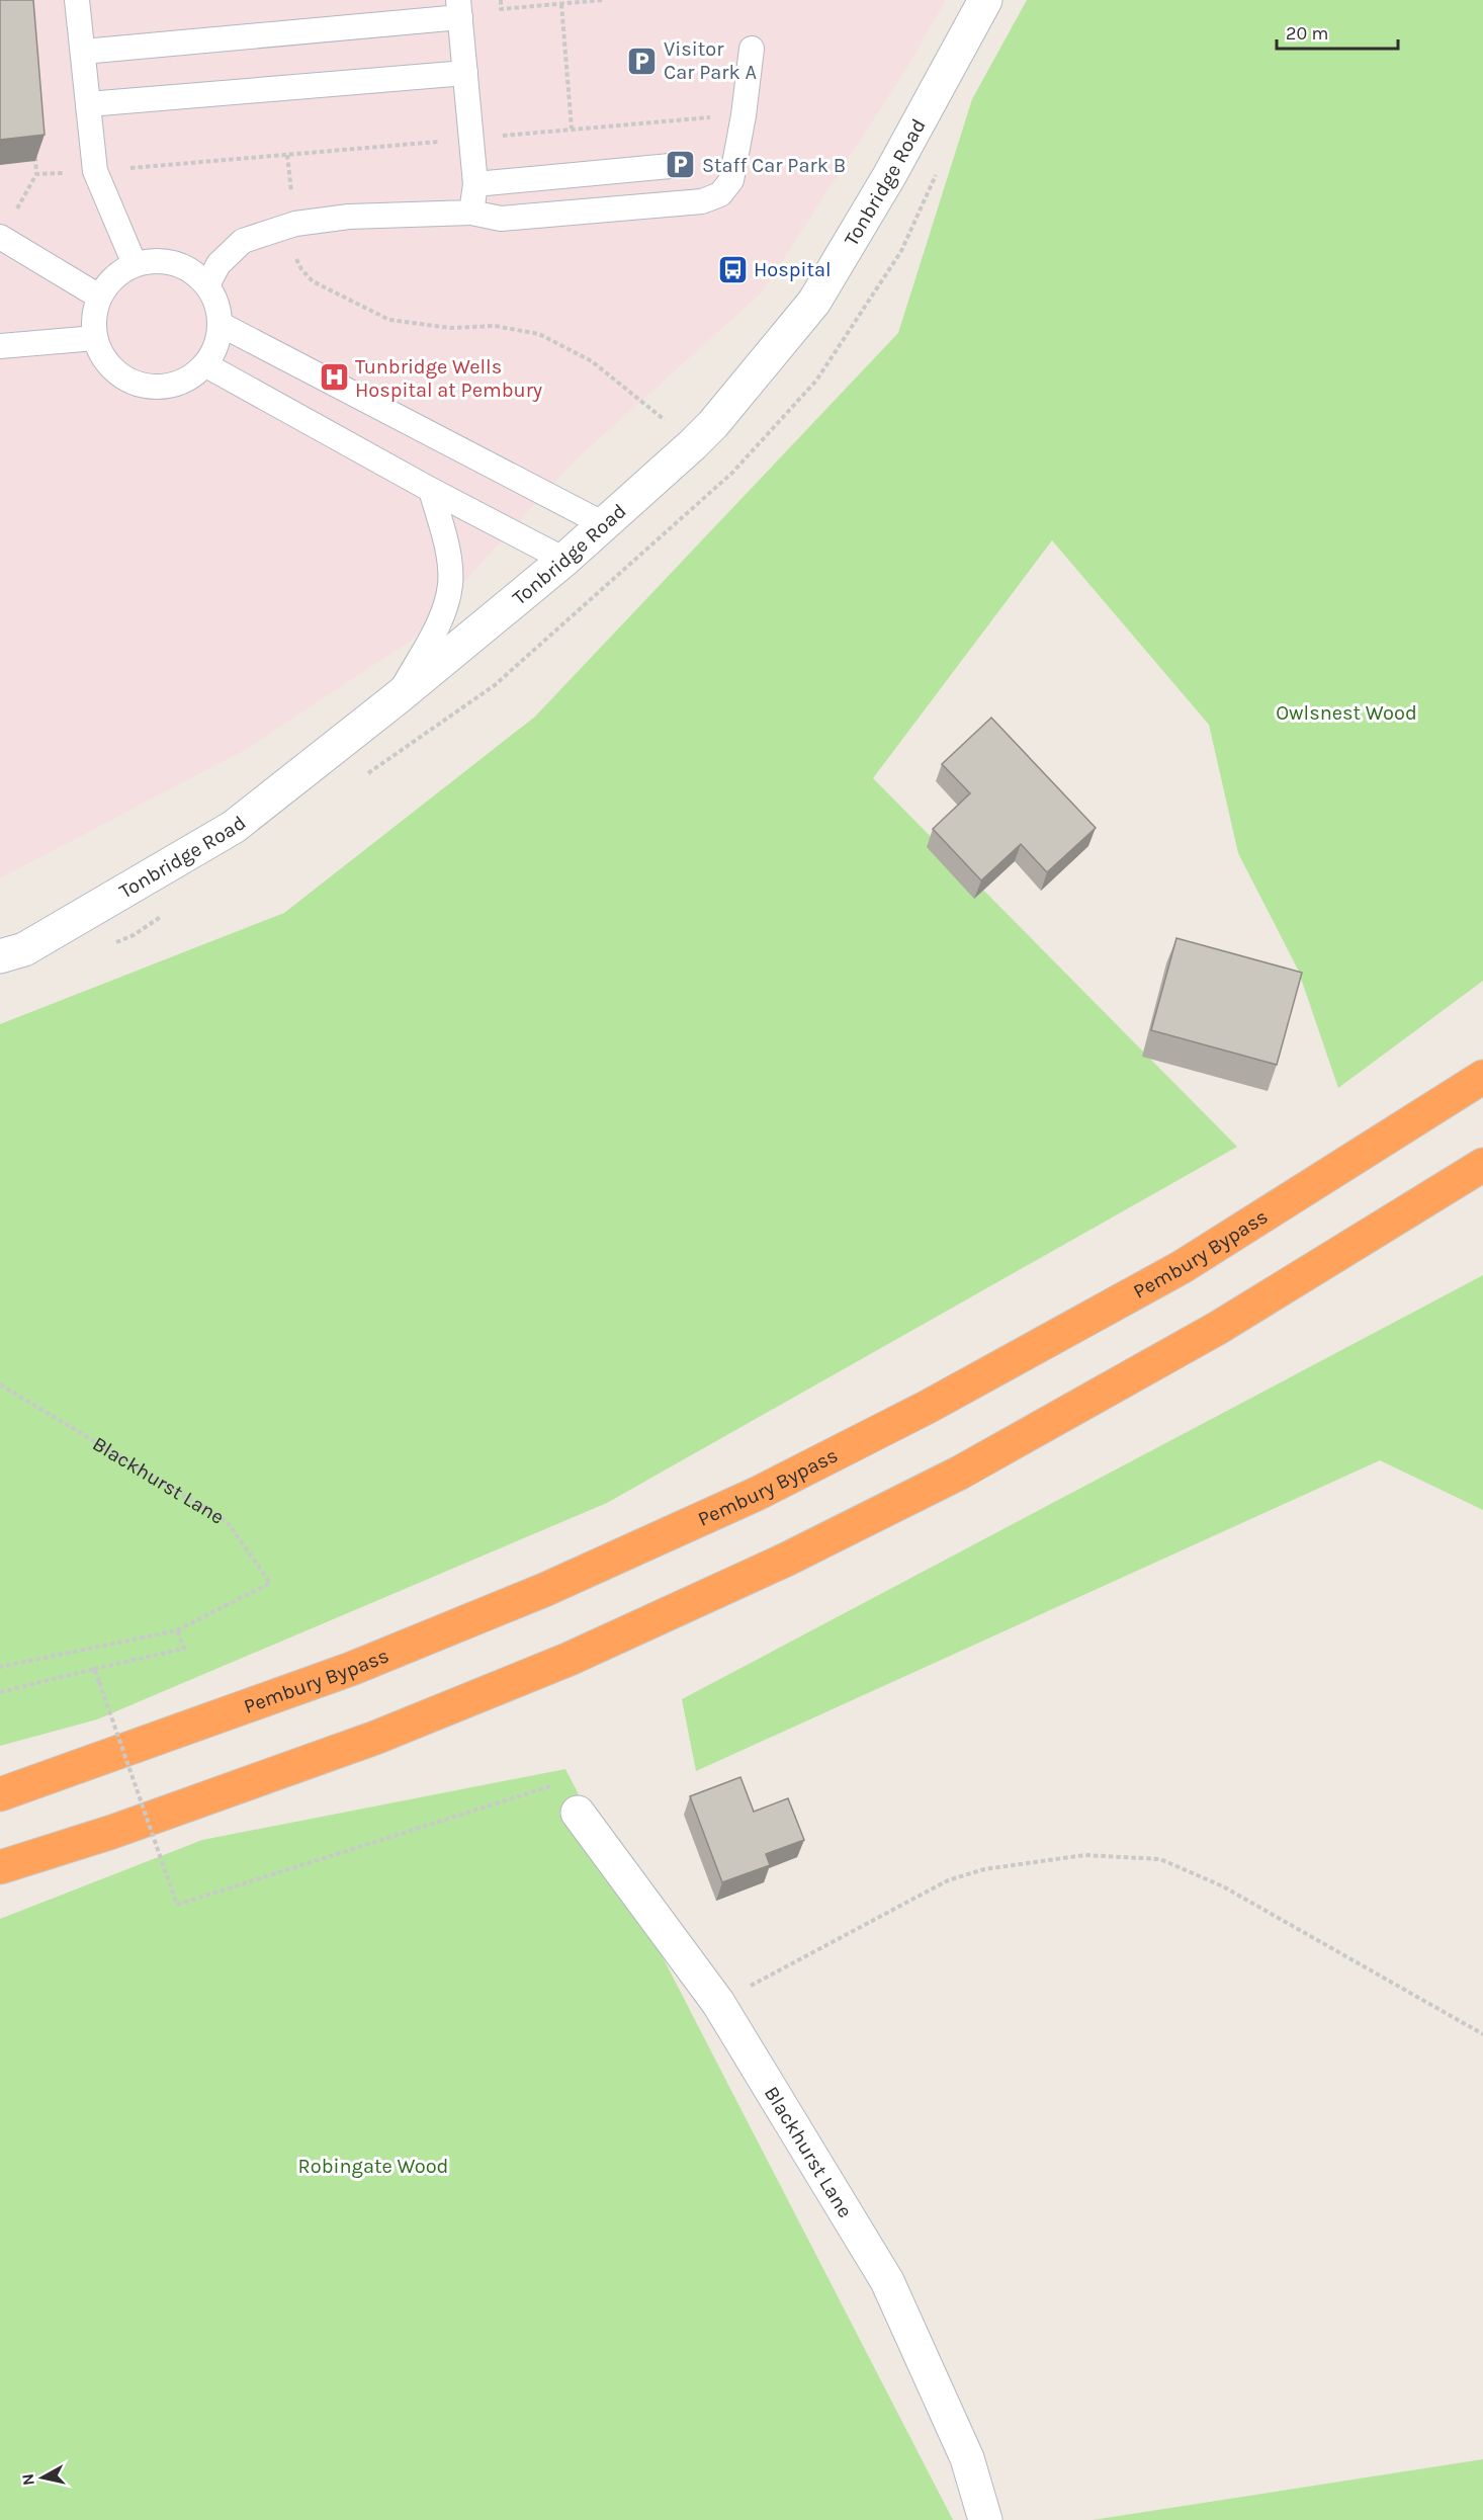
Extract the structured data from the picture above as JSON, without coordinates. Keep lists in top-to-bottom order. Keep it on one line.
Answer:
{"streets":{"highway":["Pembury Bypass"],"street":["Tonbridge Road","Blackhurst Lane"]},"parks":["Owlsnest Wood","Robingate Wood"],"places":{"parking":["Visitor Car Park A","Staff Car Park B"],"bus stop":["Hospital"],"hospital":["Tunbridge Wells Hospital at Pembury"]},"scale_bar":"20 m","north":"left"}
